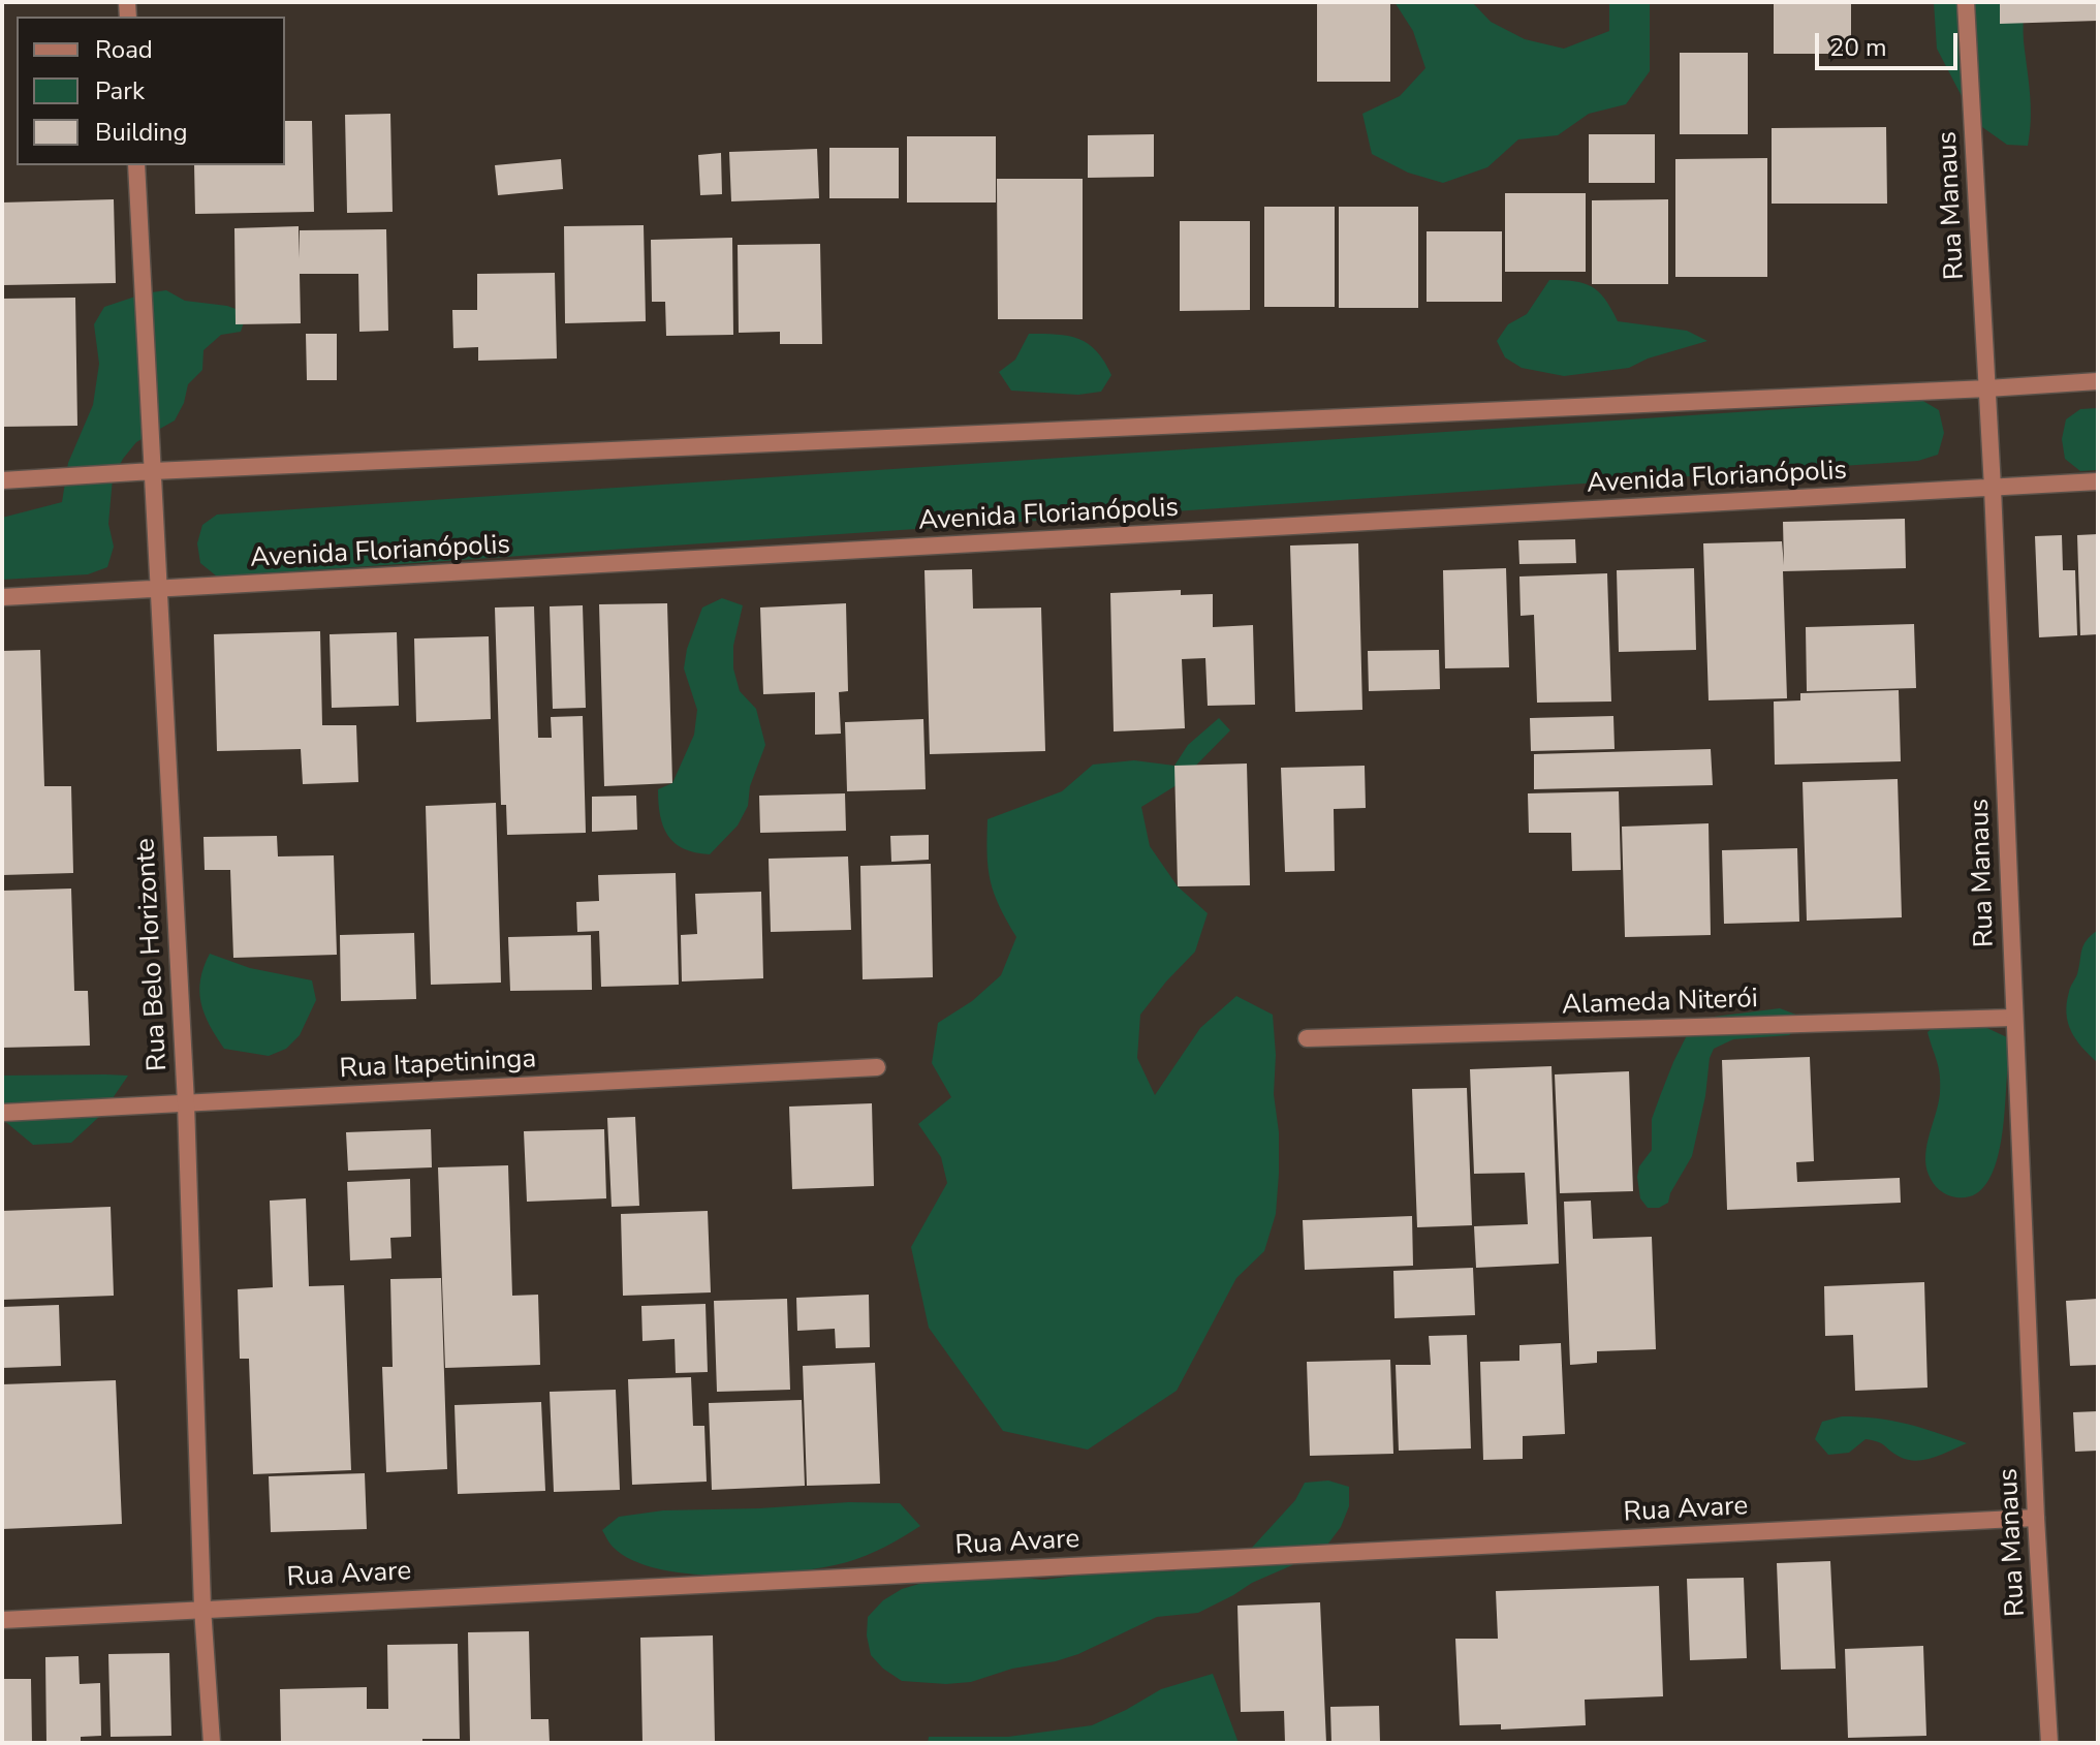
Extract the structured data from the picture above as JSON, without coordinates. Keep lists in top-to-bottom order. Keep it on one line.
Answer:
{"streets":{"street":["Rua Manaus","Avenida Florianópolis","Rua Belo Horizonte","Alameda Niterói","Rua Itapetininga","Rua Avare"]},"crossings":[["Rua Manaus","Avenida Florianópolis"],["Rua Manaus","Alameda Niterói"],["Rua Manaus","Rua Avare"],["Avenida Florianópolis","Rua Belo Horizonte"],["Rua Belo Horizonte","Rua Itapetininga"],["Rua Belo Horizonte","Rua Avare"]],"legend":["Road","Park","Building"],"scale_bar":"20 m"}
